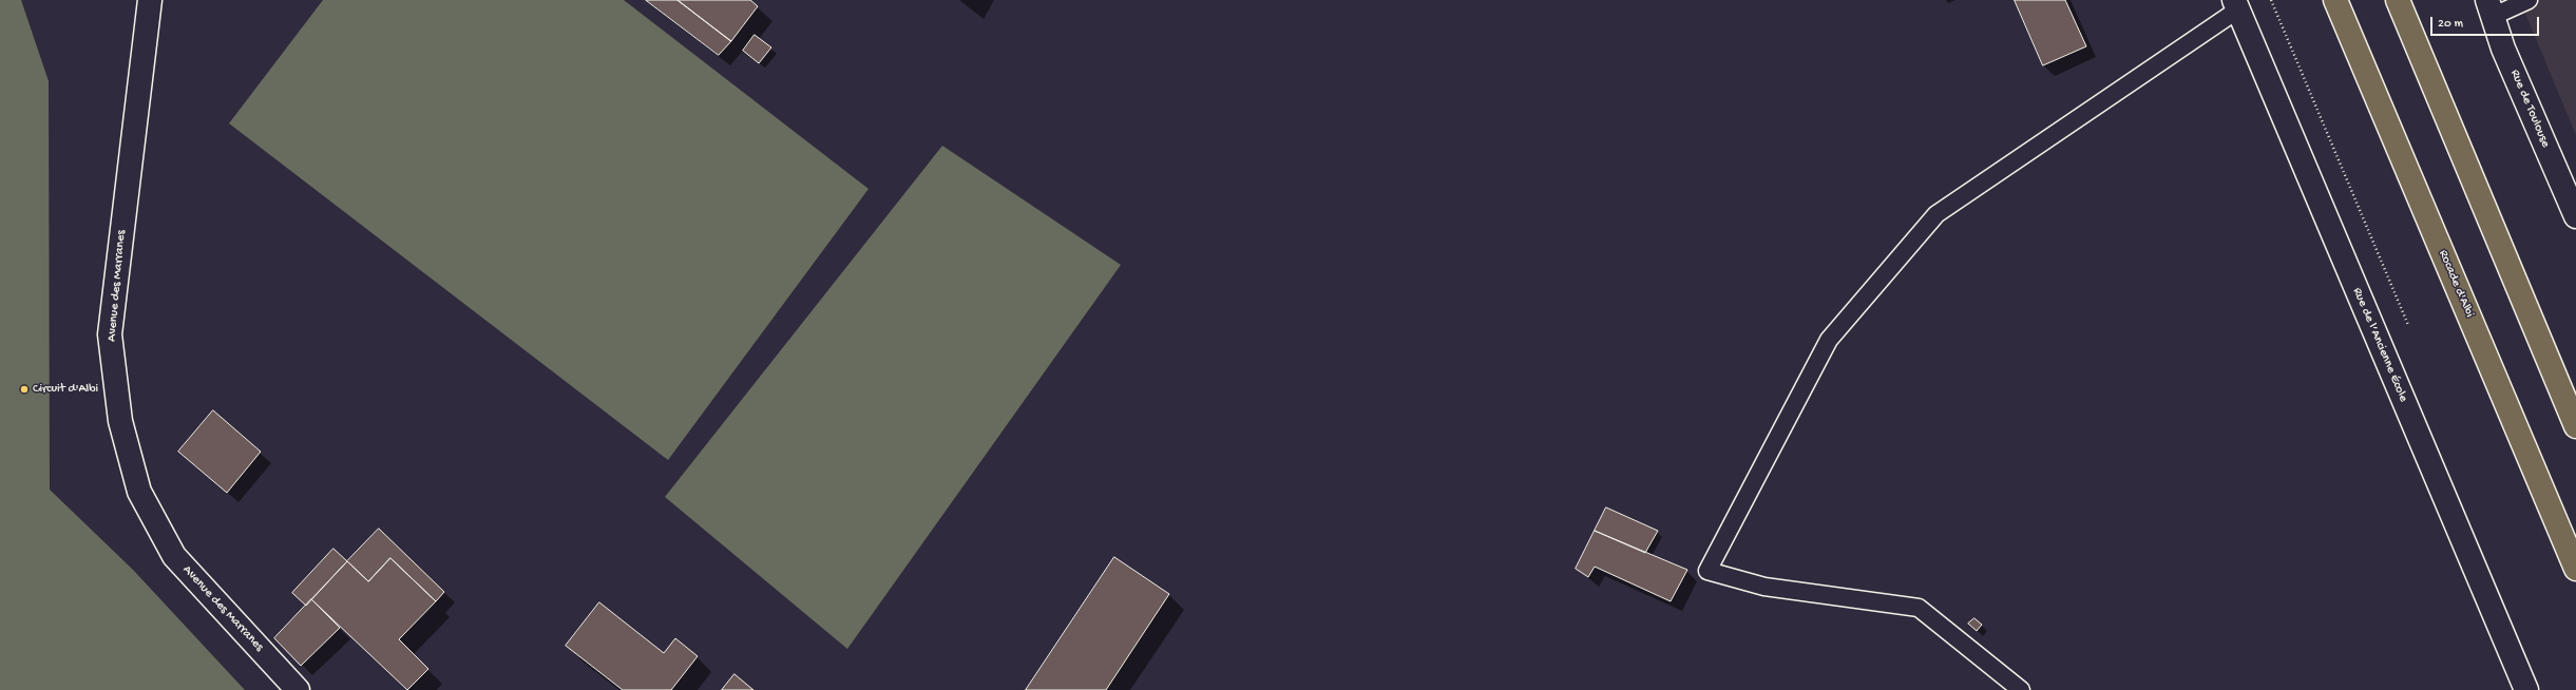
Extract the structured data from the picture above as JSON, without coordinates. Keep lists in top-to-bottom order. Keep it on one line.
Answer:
{"streets":{"highway":["Rocade d'Albi"],"street":["Rue de Toulouse","Avenue des Marranes","Rue de l’Ancienne École"]},"places":["Circuit d'Albi"],"scale_bar":"20 m"}
